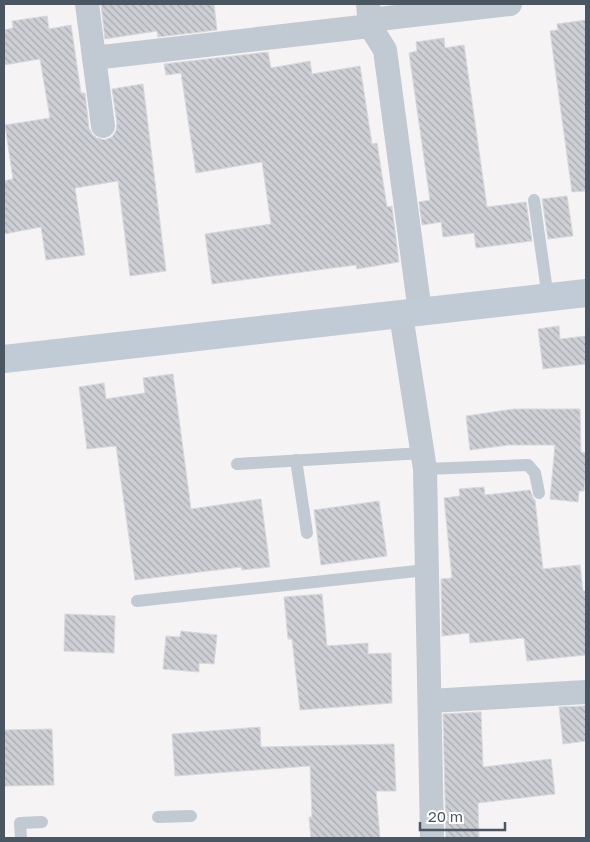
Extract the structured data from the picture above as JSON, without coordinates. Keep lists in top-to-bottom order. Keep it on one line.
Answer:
{"scale_bar":"20 m"}
